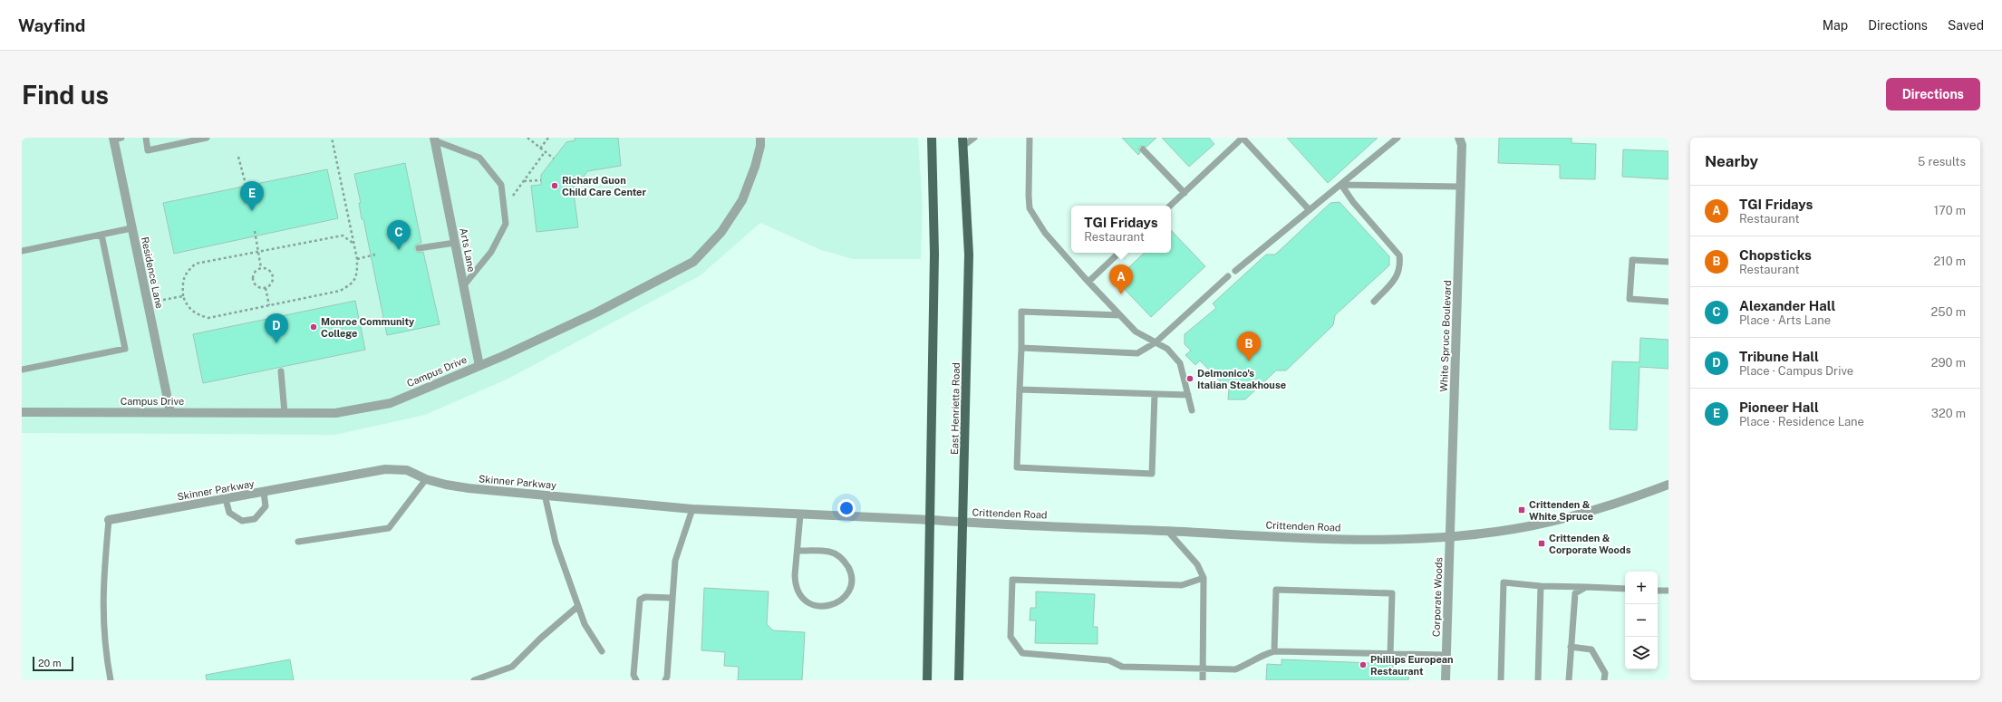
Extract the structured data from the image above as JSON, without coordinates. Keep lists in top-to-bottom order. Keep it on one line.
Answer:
{"streets":{"main road":["East Henrietta Road"],"street":["Arts Lane","Residence Lane","White Spruce Boulevard","Campus Drive","Skinner Parkway","Crittenden Road","Corporate Woods"]},"crossings":[["Arts Lane","Campus Drive"],["Residence Lane","Campus Drive"],["White Spruce Boulevard","Crittenden Road"],["White Spruce Boulevard","Corporate Woods"],["East Henrietta Road","Crittenden Road"],["Skinner Parkway","Crittenden Road"],["Crittenden Road","Corporate Woods"]],"places":{"other":["Richard Guon Child Care Center","Monroe Community College","Delmonico's Italian Steakhouse","Phillips European Restaurant"],"transit":["Crittenden & White Spruce","Crittenden & Corporate Woods"]},"scale_bar":"20 m","page":{"header":"Wayfind","nav":["Map","Directions","Saved"],"buttons":"Directions","title":"Find us","heading":["Nearby","5 results"],"pins":["E","C","A","D","B"],"list":[{"mark":"A","name":"TGI Fridays","note":"Restaurant","value":"170 m"},{"mark":"B","name":"Chopsticks","note":"Restaurant","value":"210 m"},{"mark":"C","name":"Alexander Hall","note":"Place · Arts Lane","value":"250 m"},{"mark":"D","name":"Tribune Hall","note":"Place · Campus Drive","value":"290 m"},{"mark":"E","name":"Pioneer Hall","note":"Place · Residence Lane","value":"320 m"}],"popup":["TGI Fridays","Restaurant"],"map_buttons":["+","−"],"scale":"20 m"}}
